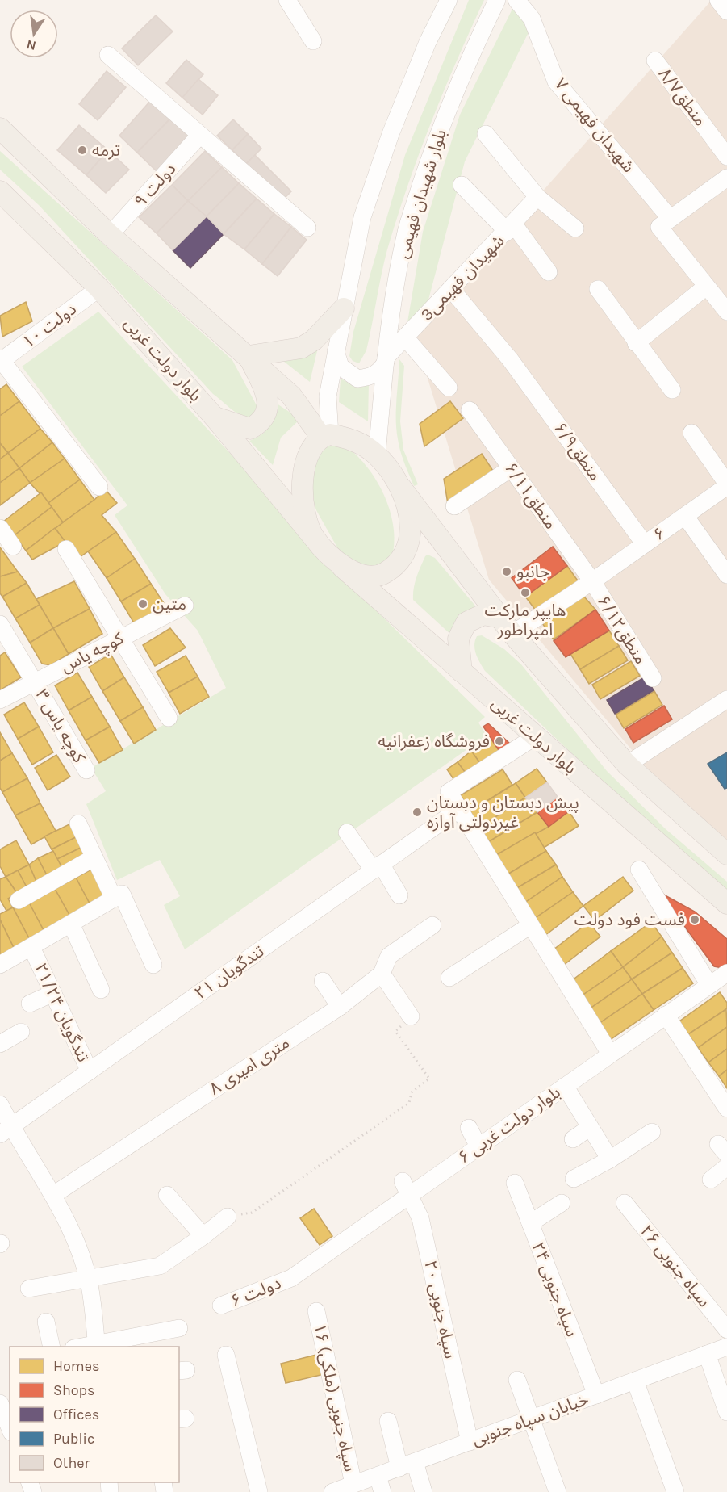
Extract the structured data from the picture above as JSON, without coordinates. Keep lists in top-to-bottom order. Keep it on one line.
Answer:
{"streets":{"main road":["بلوار دولت غربی"],"street":["منطق۸/۷","شهیدان فهیمی ۷","۹ دولت","بلوار شهیدان فهیمی","3شهیدان فهیمی","۱۰ دولت","منطق۶/۹","منطق۶/۱۱","۶","منطق۶/۱۲","کوچه یاس","کوچه یاس ۳","۲۱ تندگویان","۲۱/۲۴ تندگویان","۸ متری امیری","بلوار دولت غربی ۶","۲۶ سپاه جنوبی","۲۴ سپاه جنوبی","۶ دولت","۲۰ سپاه جنوبی","۱۶ سپاه جنوبی (ملکی)","خیابان سپاه جنوبی"]},"crossings":[["بلوار شهیدان فهیمی","3شهیدان فهیمی"],["بلوار شهیدان فهیمی","بلوار دولت غربی"],["3شهیدان فهیمی","منطق۶/۹"],["۱۰ دولت","بلوار دولت غربی"],["منطق۶/۹","۶"],["منطق۶/۱۱","۶"],["منطق۶/۱۱","منطق۶/۱۲"],["۶","منطق۶/۱۲"],["کوچه یاس","کوچه یاس ۳"],["۲۱ تندگویان","۲۱/۲۴ تندگویان"],["بلوار دولت غربی ۶","۶ دولت"],["بلوار دولت غربی ۶","۲۰ سپاه جنوبی"],["۲۴ سپاه جنوبی","خیابان سپاه جنوبی"],["۲۰ سپاه جنوبی","خیابان سپاه جنوبی"],["۱۶ سپاه جنوبی (ملکی)","خیابان سپاه جنوبی"]],"places":["ترمه","جانبو","هایپر مارکت امپراطور","متین","فروشگاه زعفرانیه","پیش دبستان و دبستان غیردولتی آوازه","فست فود دولت"],"legend":["Homes","Shops","Offices","Public","Other"],"north":"bottom"}
